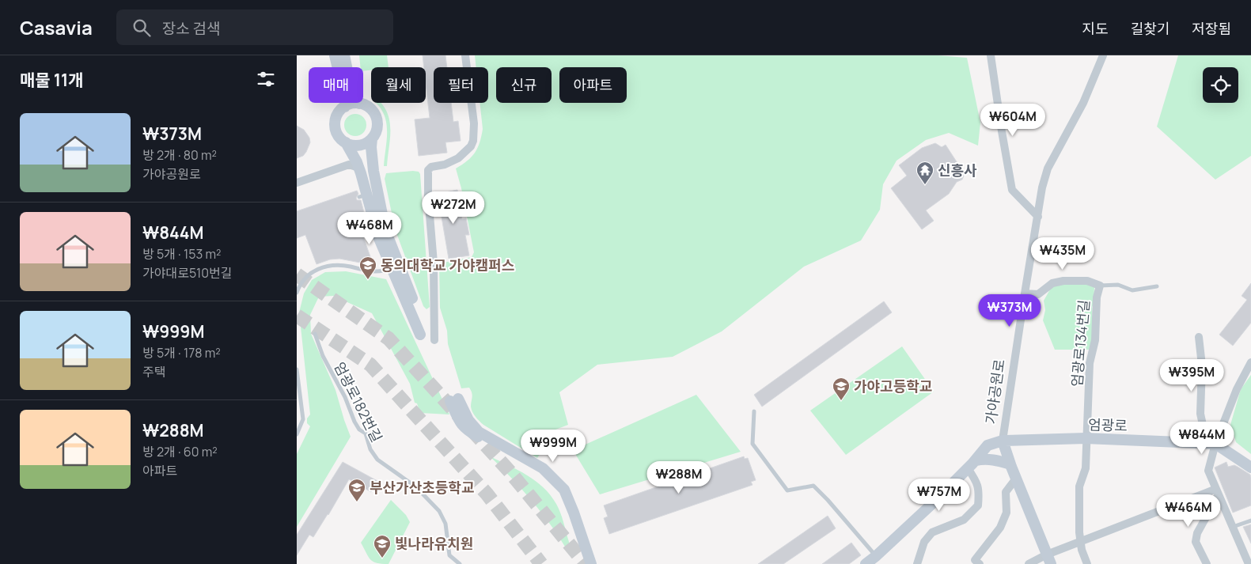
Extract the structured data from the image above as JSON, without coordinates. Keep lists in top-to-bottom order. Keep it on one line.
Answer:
{"streets":{"street":["엄광로134번길","가야공원로","엄광로"],"lane":["엄광로182번길"]},"crossings":[["엄광로134번길","엄광로"],["가야공원로","엄광로"]],"places":{"temple":["신흥사"],"school or university":["동의대학교 가야캠퍼스","가야고등학교","부산가산초등학교","빛나라유치원"]},"page":{"header":"Casavia","search":"장소 검색","nav":["지도","길찾기","저장됨"],"heading":"매물 11개","chip":["매매","월세","필터","신규","아파트"],"list":[{"name":"₩373M","note":"방 2개 · 80 m² · 가야공원로"},{"name":"₩844M","note":"방 5개 · 153 m² · 가야대로510번길"},{"name":"₩999M","note":"방 5개 · 178 m² · 주택"},{"name":"₩288M","note":"방 2개 · 60 m² · 아파트"}],"price":["₩604M","₩272M","₩468M","₩435M","₩373M","₩395M","₩844M","₩999M","₩288M","₩757M","₩464M"]}}
